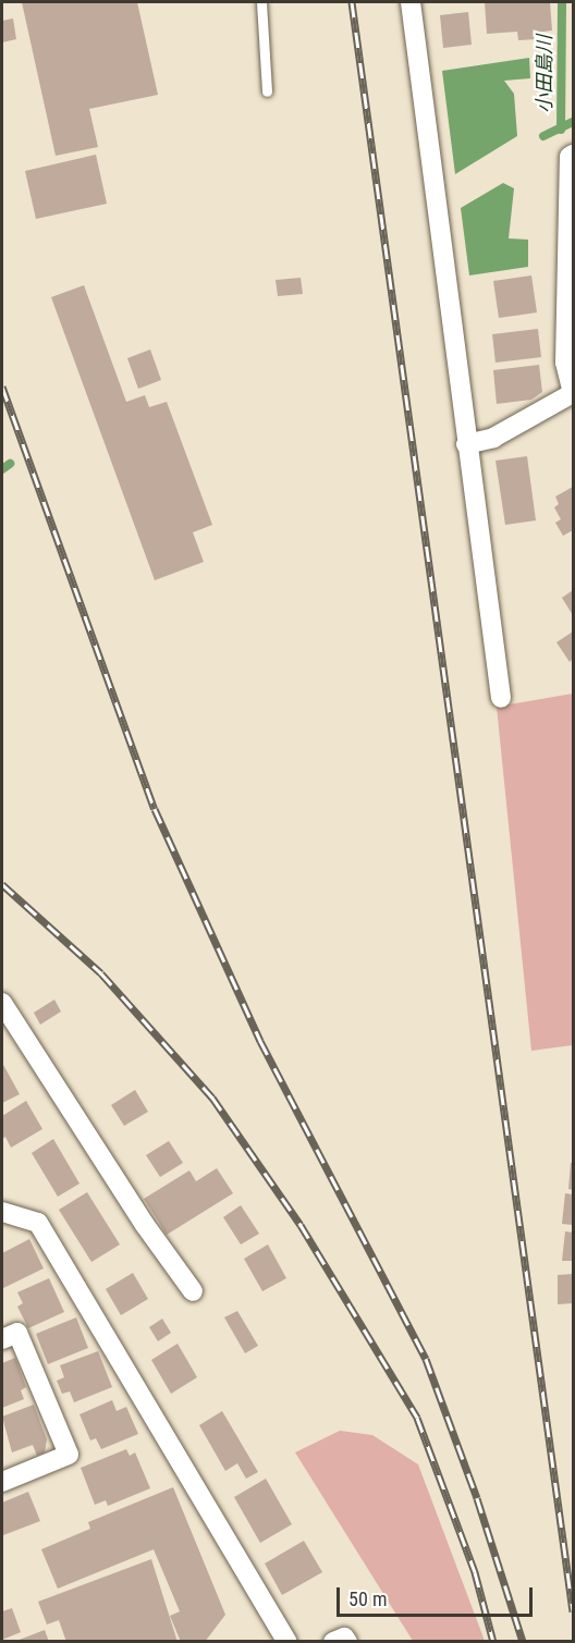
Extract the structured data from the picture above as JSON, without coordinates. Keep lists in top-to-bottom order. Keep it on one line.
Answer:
{"water":["小田島川"],"scale_bar":"50 m"}
